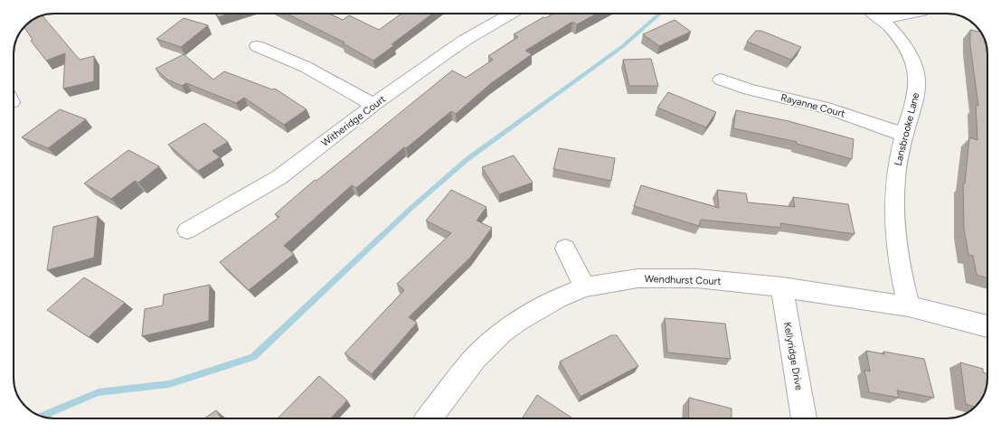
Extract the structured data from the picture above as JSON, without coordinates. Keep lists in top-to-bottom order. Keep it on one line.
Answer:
{"streets":{"street":["Rayanne Court","Witheridge Court","Lansbrooke Lane","Wendhurst Court","Kellyridge Drive"]},"crossings":[["Rayanne Court","Lansbrooke Lane"],["Lansbrooke Lane","Wendhurst Court"],["Wendhurst Court","Kellyridge Drive"]]}
